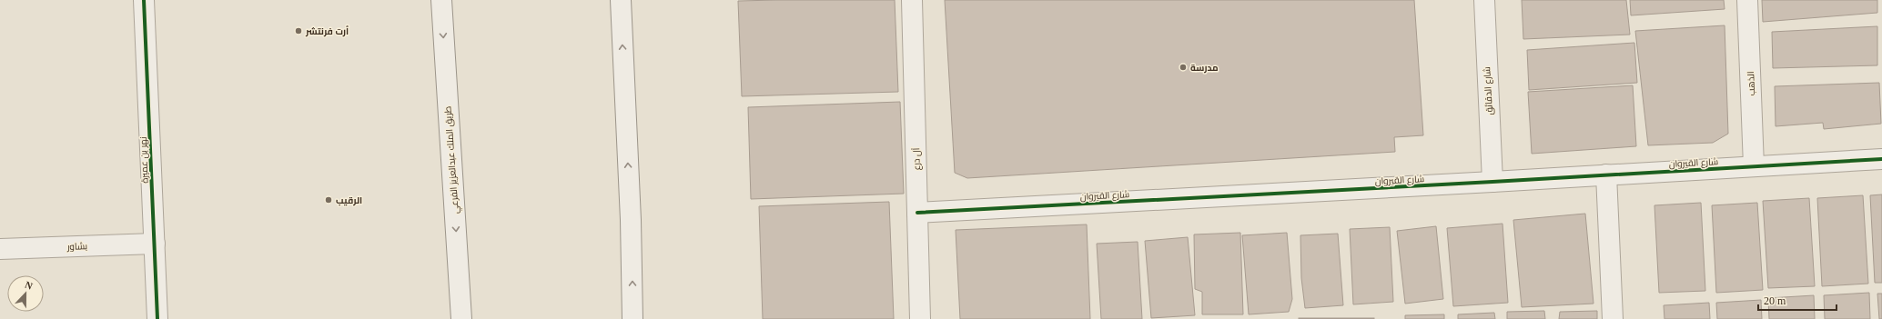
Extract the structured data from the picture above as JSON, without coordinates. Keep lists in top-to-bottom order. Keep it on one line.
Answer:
{"streets":{"street":["الذهب","شارع الدقائق","آل درع","نهر بن عميرة","طريق الملك عبدالعزيز الفرعي","شارع القيروان","بشاور"]},"crossings":[["الذهب","شارع القيروان"],["شارع الدقائق","شارع القيروان"],["آل درع","شارع القيروان"],["نهر بن عميرة","بشاور"]],"places":["أرت فرنتشر","مدرسة","الرقيب"],"scale_bar":"20 m","north":"top"}
